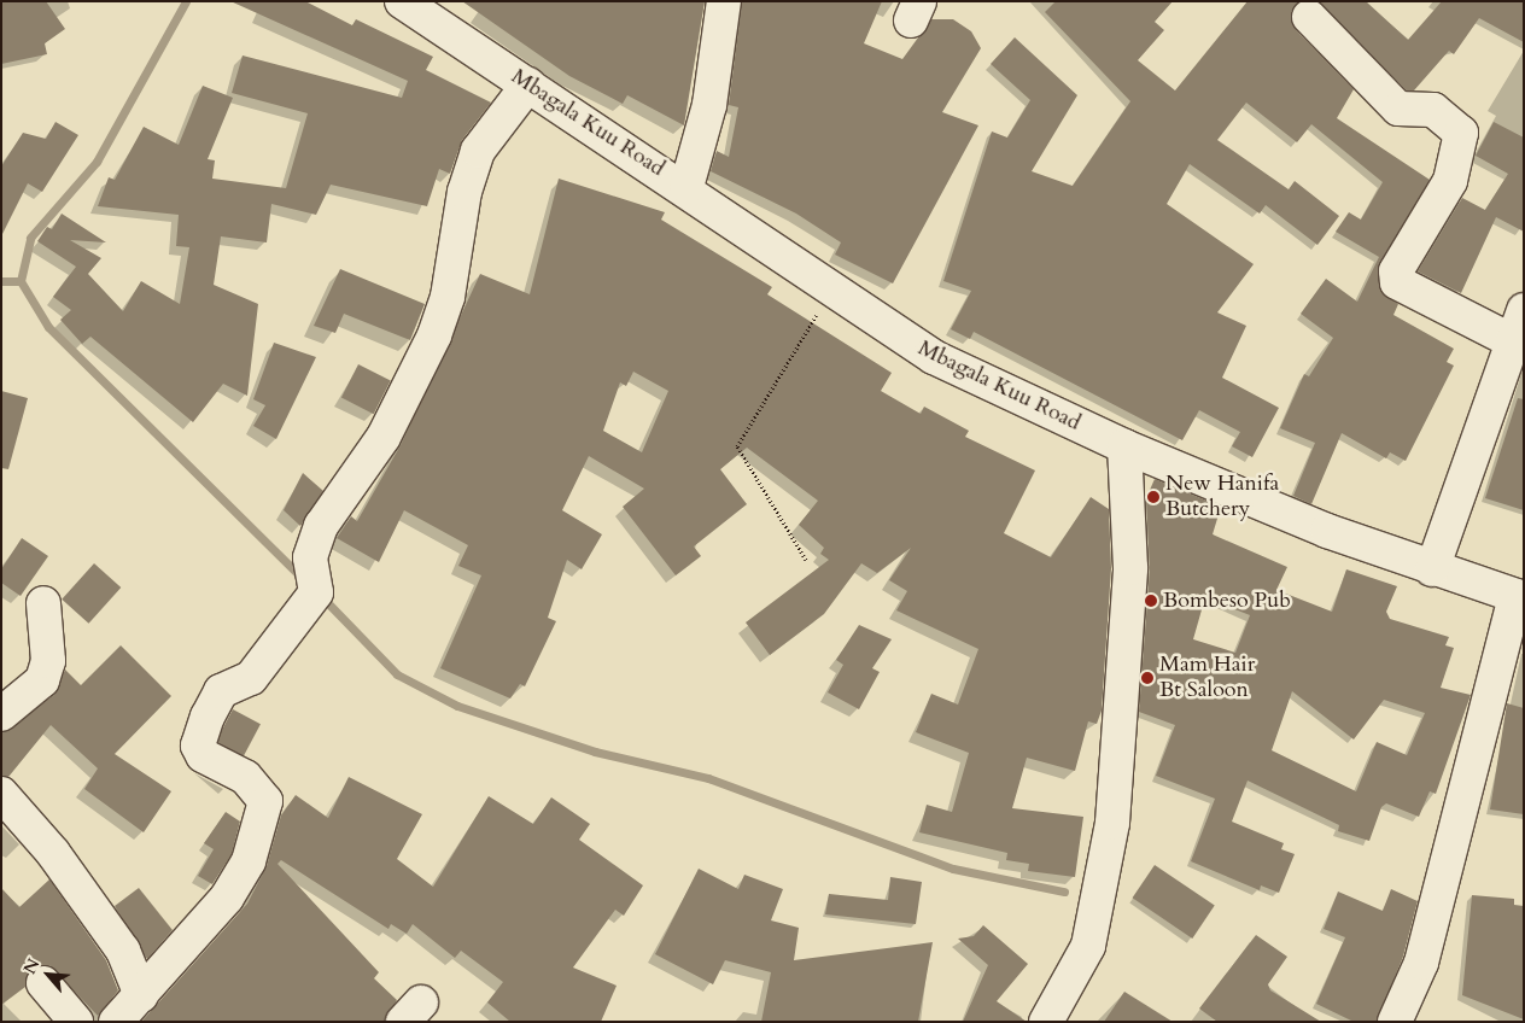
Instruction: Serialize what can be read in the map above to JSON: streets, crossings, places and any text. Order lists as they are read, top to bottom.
{
  "streets": {
    "street": ["Mbagala Kuu Road"]
  },
  "places": ["New Hanifa Butchery", "Bombeso Pub", "Mam Hair Bt Saloon"],
  "north": "top left"
}
